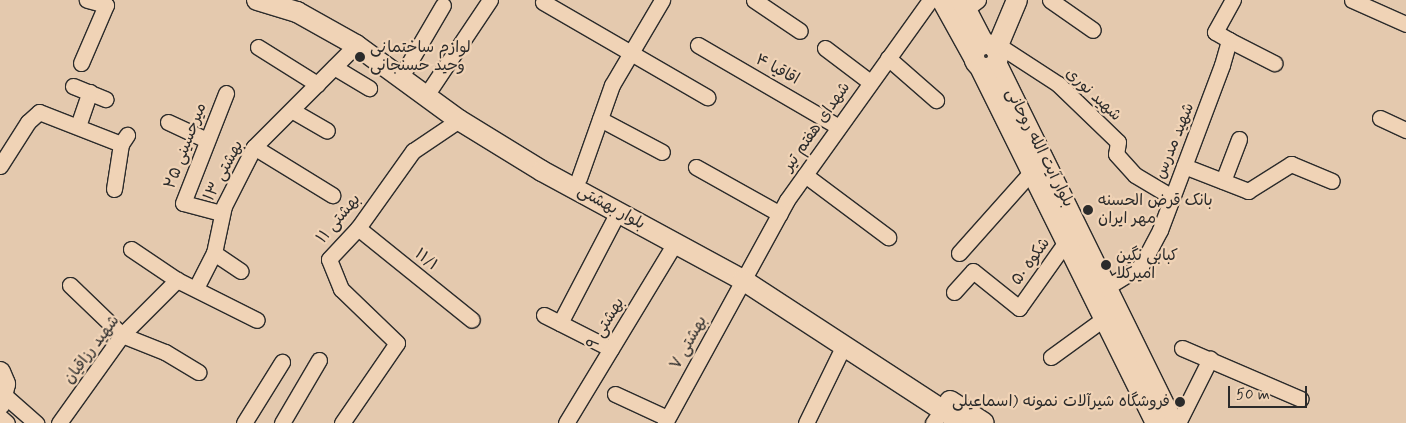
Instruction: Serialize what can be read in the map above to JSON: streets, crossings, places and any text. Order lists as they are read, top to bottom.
{
  "streets": {
    "main road": ["بلوار آیت الله روحانی", "بلوار بهشتی"],
    "street": [
      "اقاقیا ۴",
      "شهید نوری",
      "شهدای هفتم تیر",
      "شهید مدرس",
      "میرحسینی ۲۵",
      "بهشتی ۱۳",
      "بهشتی ۱۱",
      "۱۱/۱",
      "شکوه ۵۰",
      "بهشتی ۹",
      "بهشتی ۷",
      "شهید رزاقیان"
    ]
  },
  "crossings": [
    ["اقاقیا ۴", "شهدای هفتم تیر"],
    ["شهید نوری", "شهید مدرس"],
    ["شهید نوری", "بلوار آیت الله روحانی"],
    ["شهدای هفتم تیر", "بلوار بهشتی"],
    ["شهدای هفتم تیر", "بهشتی ۷"],
    ["شهید مدرس", "بلوار آیت الله روحانی"],
    ["میرحسینی ۲۵", "بهشتی ۱۳"],
    ["بلوار آیت الله روحانی", "شکوه ۵۰"],
    ["بهشتی ۱۳", "بلوار بهشتی"],
    ["بلوار بهشتی", "بهشتی ۱۱"],
    ["بلوار بهشتی", "بهشتی ۹"],
    ["بلوار بهشتی", "بهشتی ۷"],
    ["بهشتی ۱۱", "۱۱/۱"]
  ],
  "places": [
    "لوازم ساختمانی وحید حسنجانی",
    "بانک قرض الحسنه مهر ایران",
    "کبابی نگین امیرکلا",
    "فروشگاه شیرآلات نمونه (اسماعیلی"
  ],
  "scale_bar": "50 m"
}
